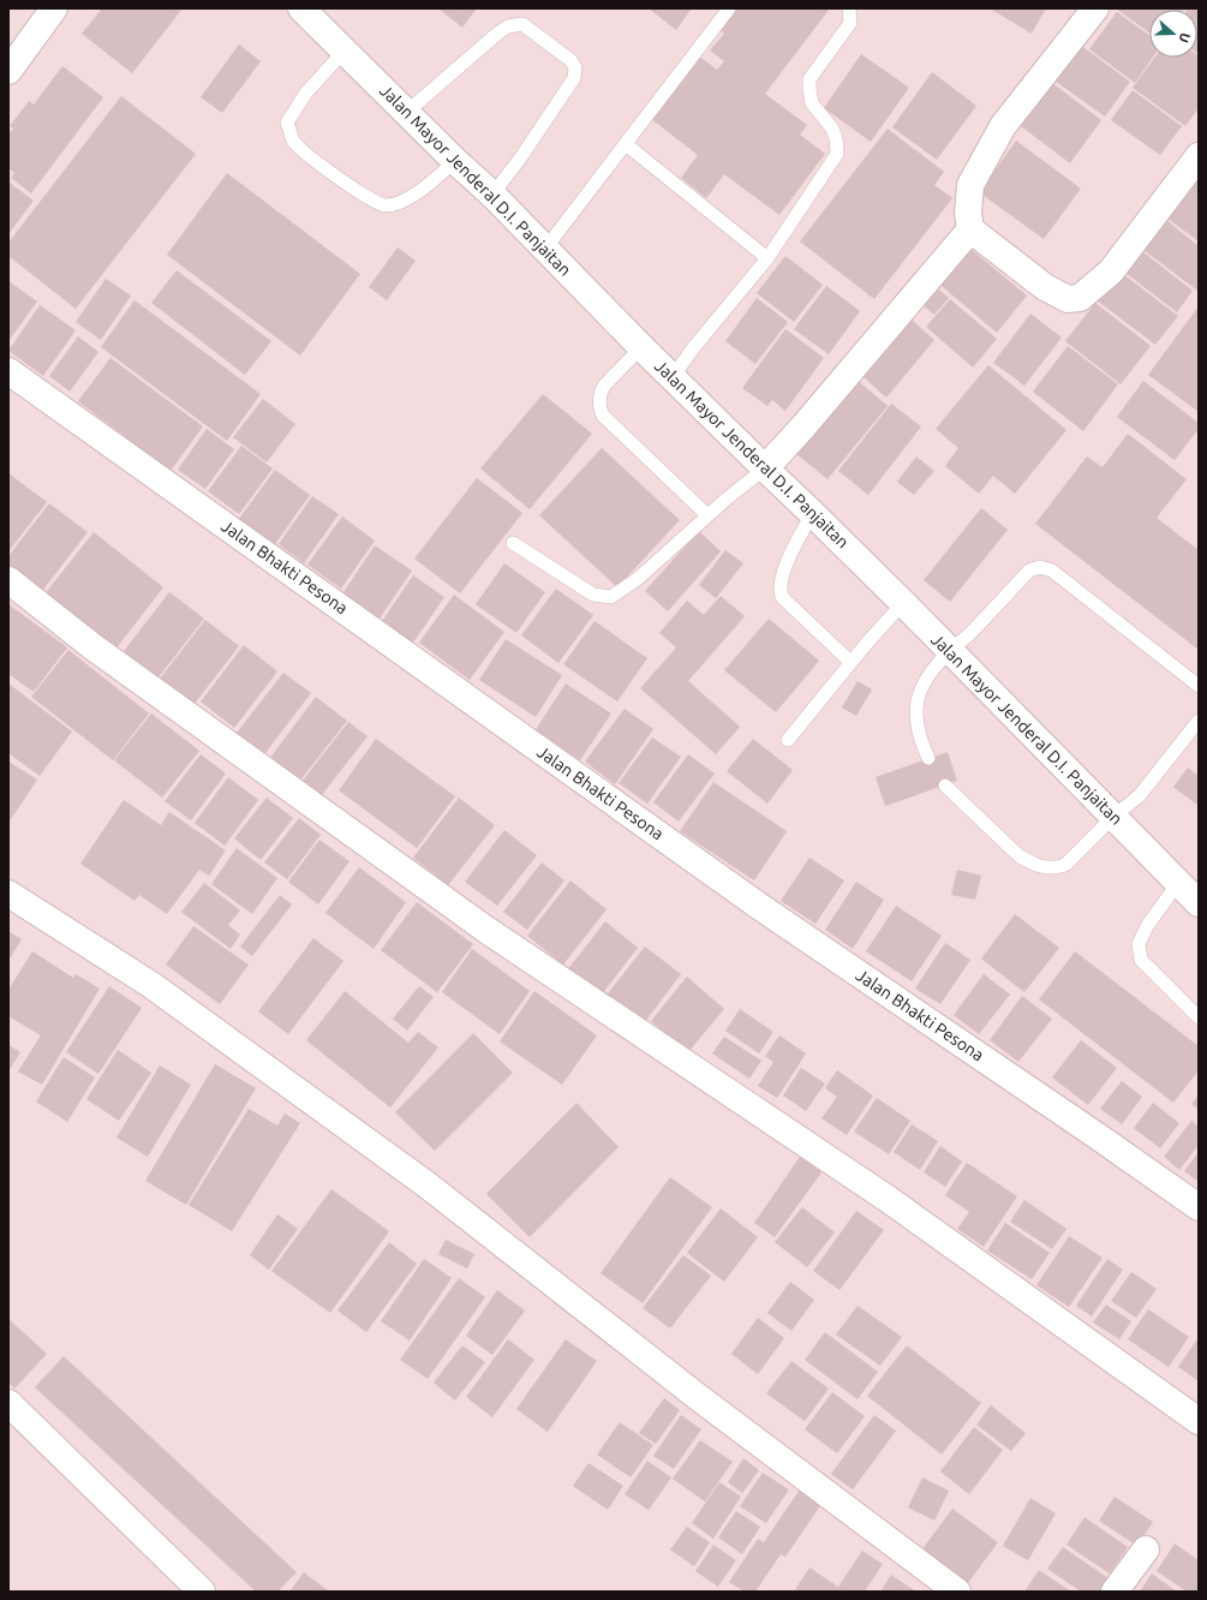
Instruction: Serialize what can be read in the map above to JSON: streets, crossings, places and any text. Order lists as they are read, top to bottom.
{
  "streets": {
    "main road": ["Jalan Mayor Jenderal D.I. Panjaitan", "Jalan Bhakti Pesona"]
  },
  "north": "right"
}
